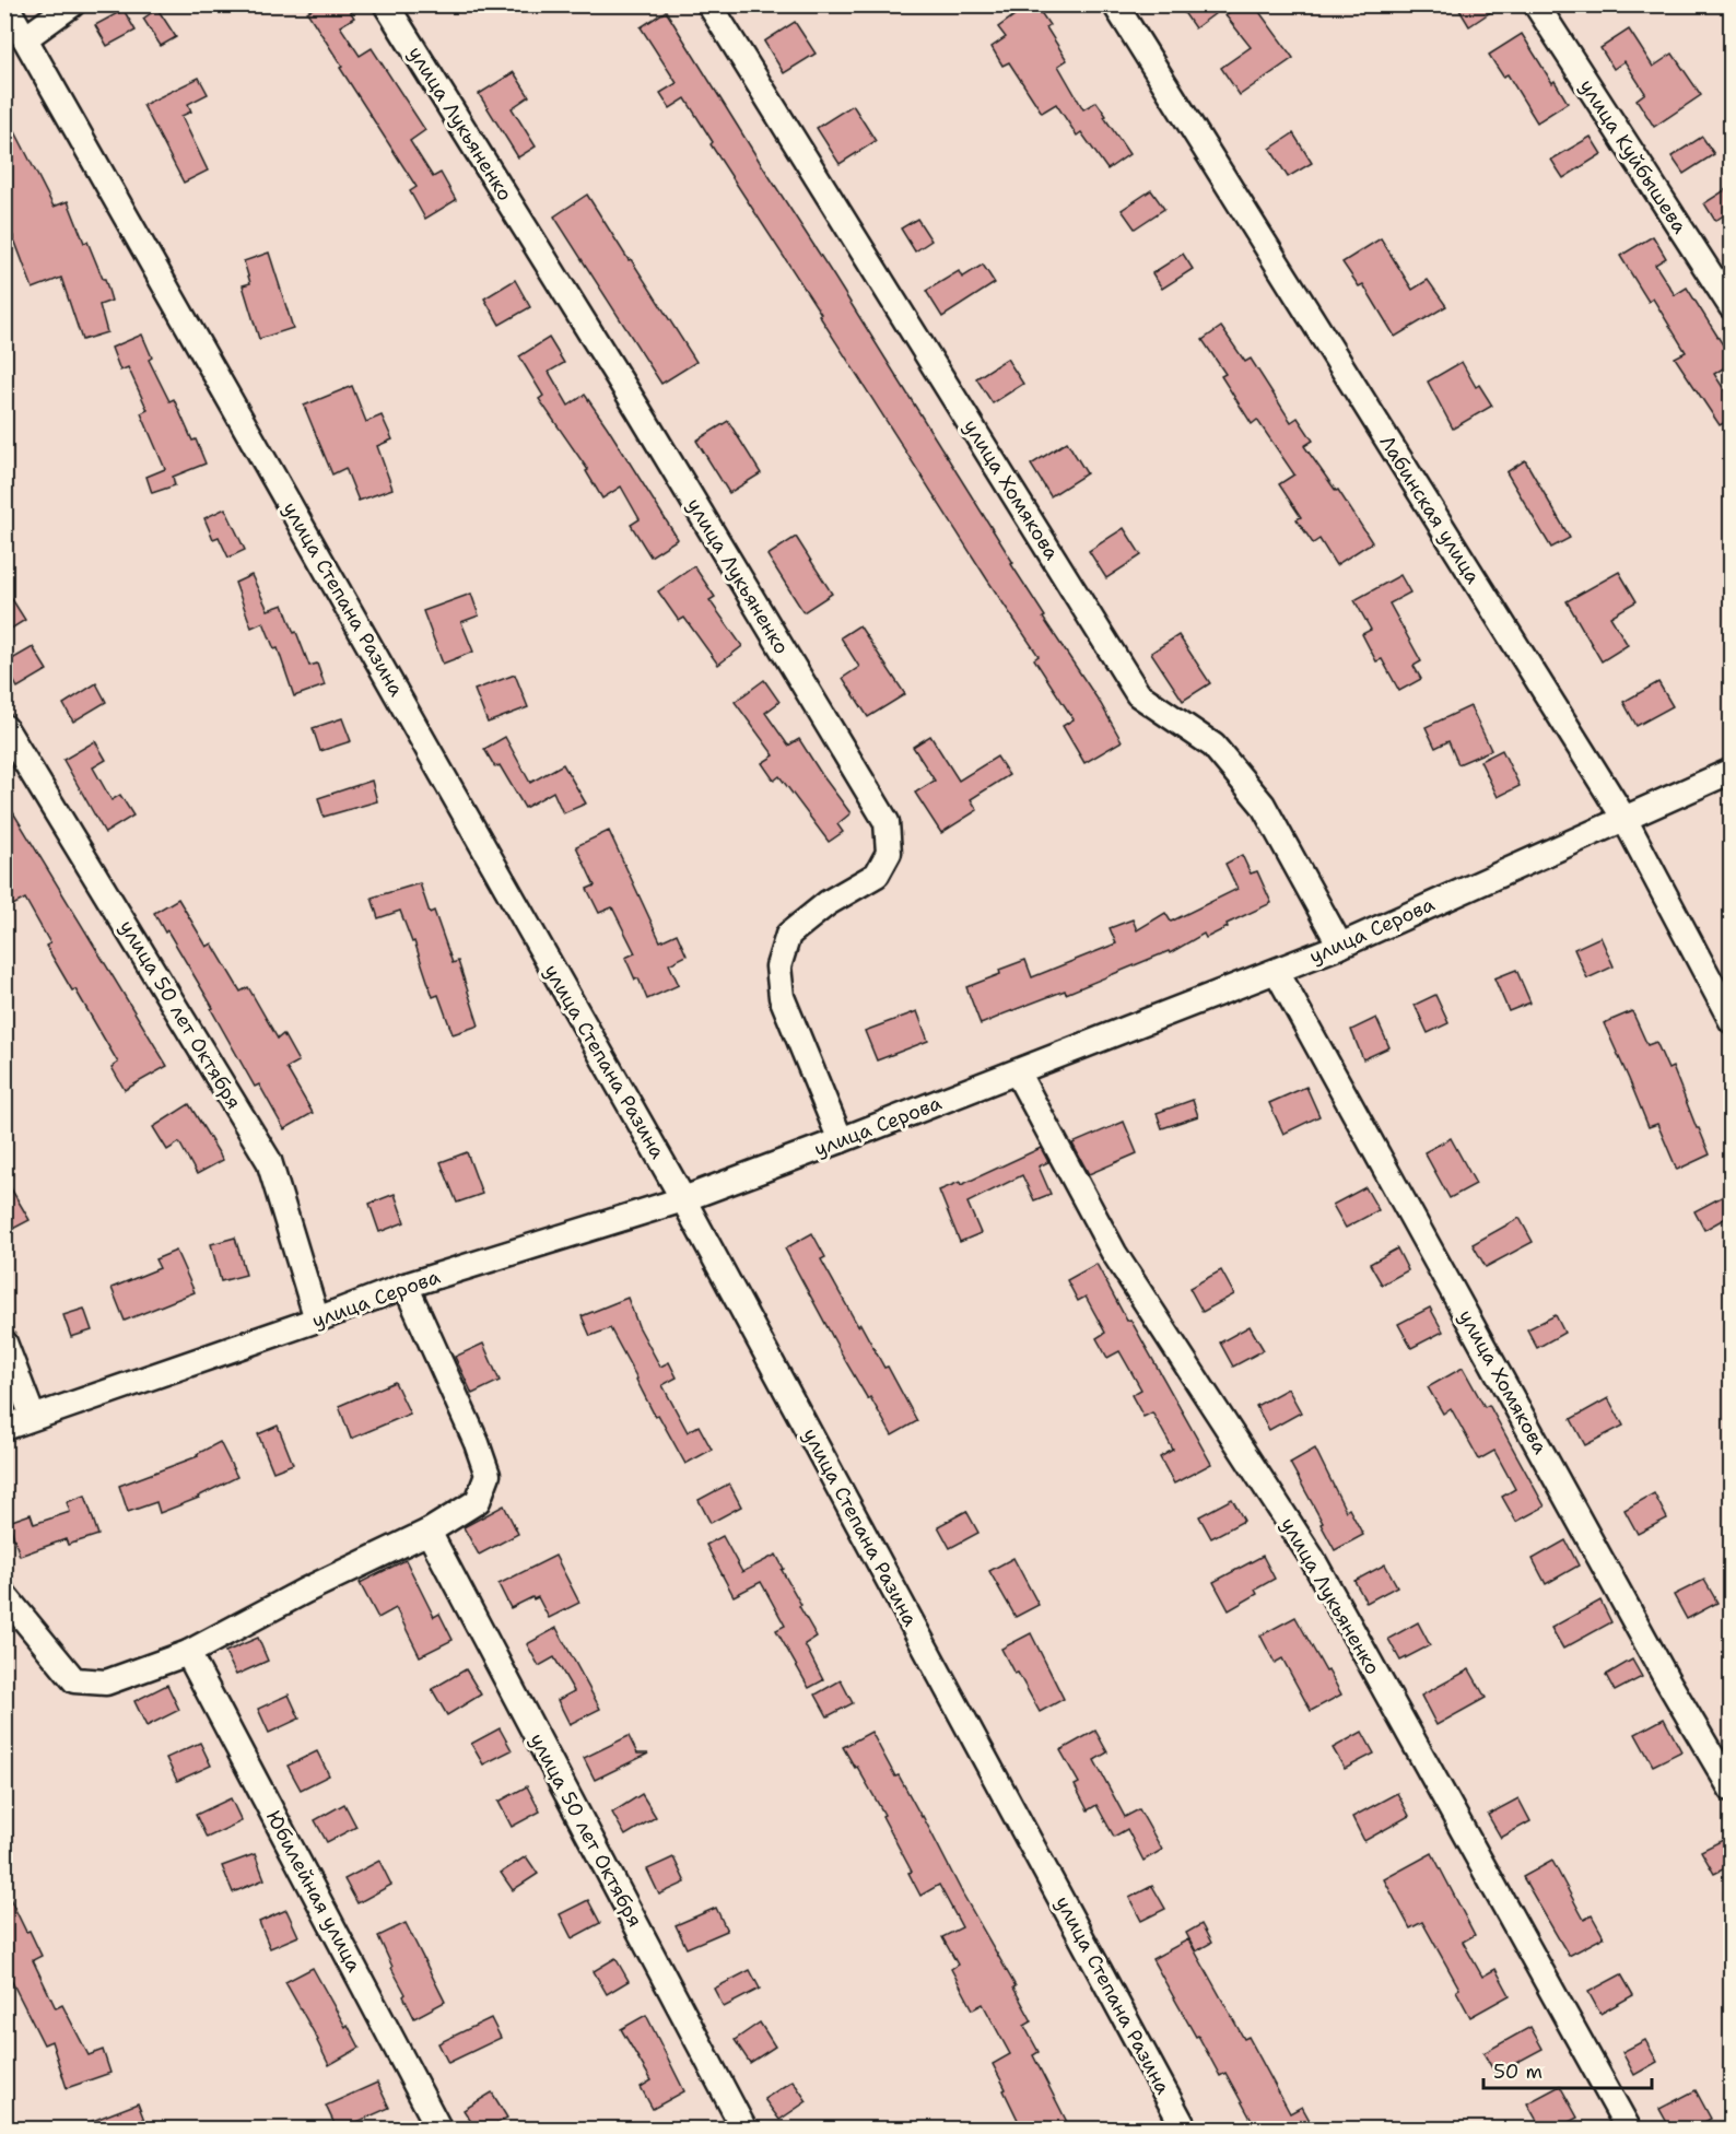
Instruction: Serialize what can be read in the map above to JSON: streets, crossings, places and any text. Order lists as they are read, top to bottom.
{
  "streets": {
    "street": [
      "улица Лукьяненко",
      "улица Куйбышева",
      "улица Хомякова",
      "Лабинская улица",
      "улица Степана Разина",
      "улица Серова",
      "улица 50 лет Октября",
      "Юбилейная улица"
    ]
  },
  "crossings": [
    ["улица Лукьяненко", "улица Серова"],
    ["улица Хомякова", "улица Серова"],
    ["Лабинская улица", "улица Серова"],
    ["улица Степана Разина", "улица Серова"],
    ["улица Серова", "улица 50 лет Октября"]
  ],
  "scale_bar": "50 m"
}
